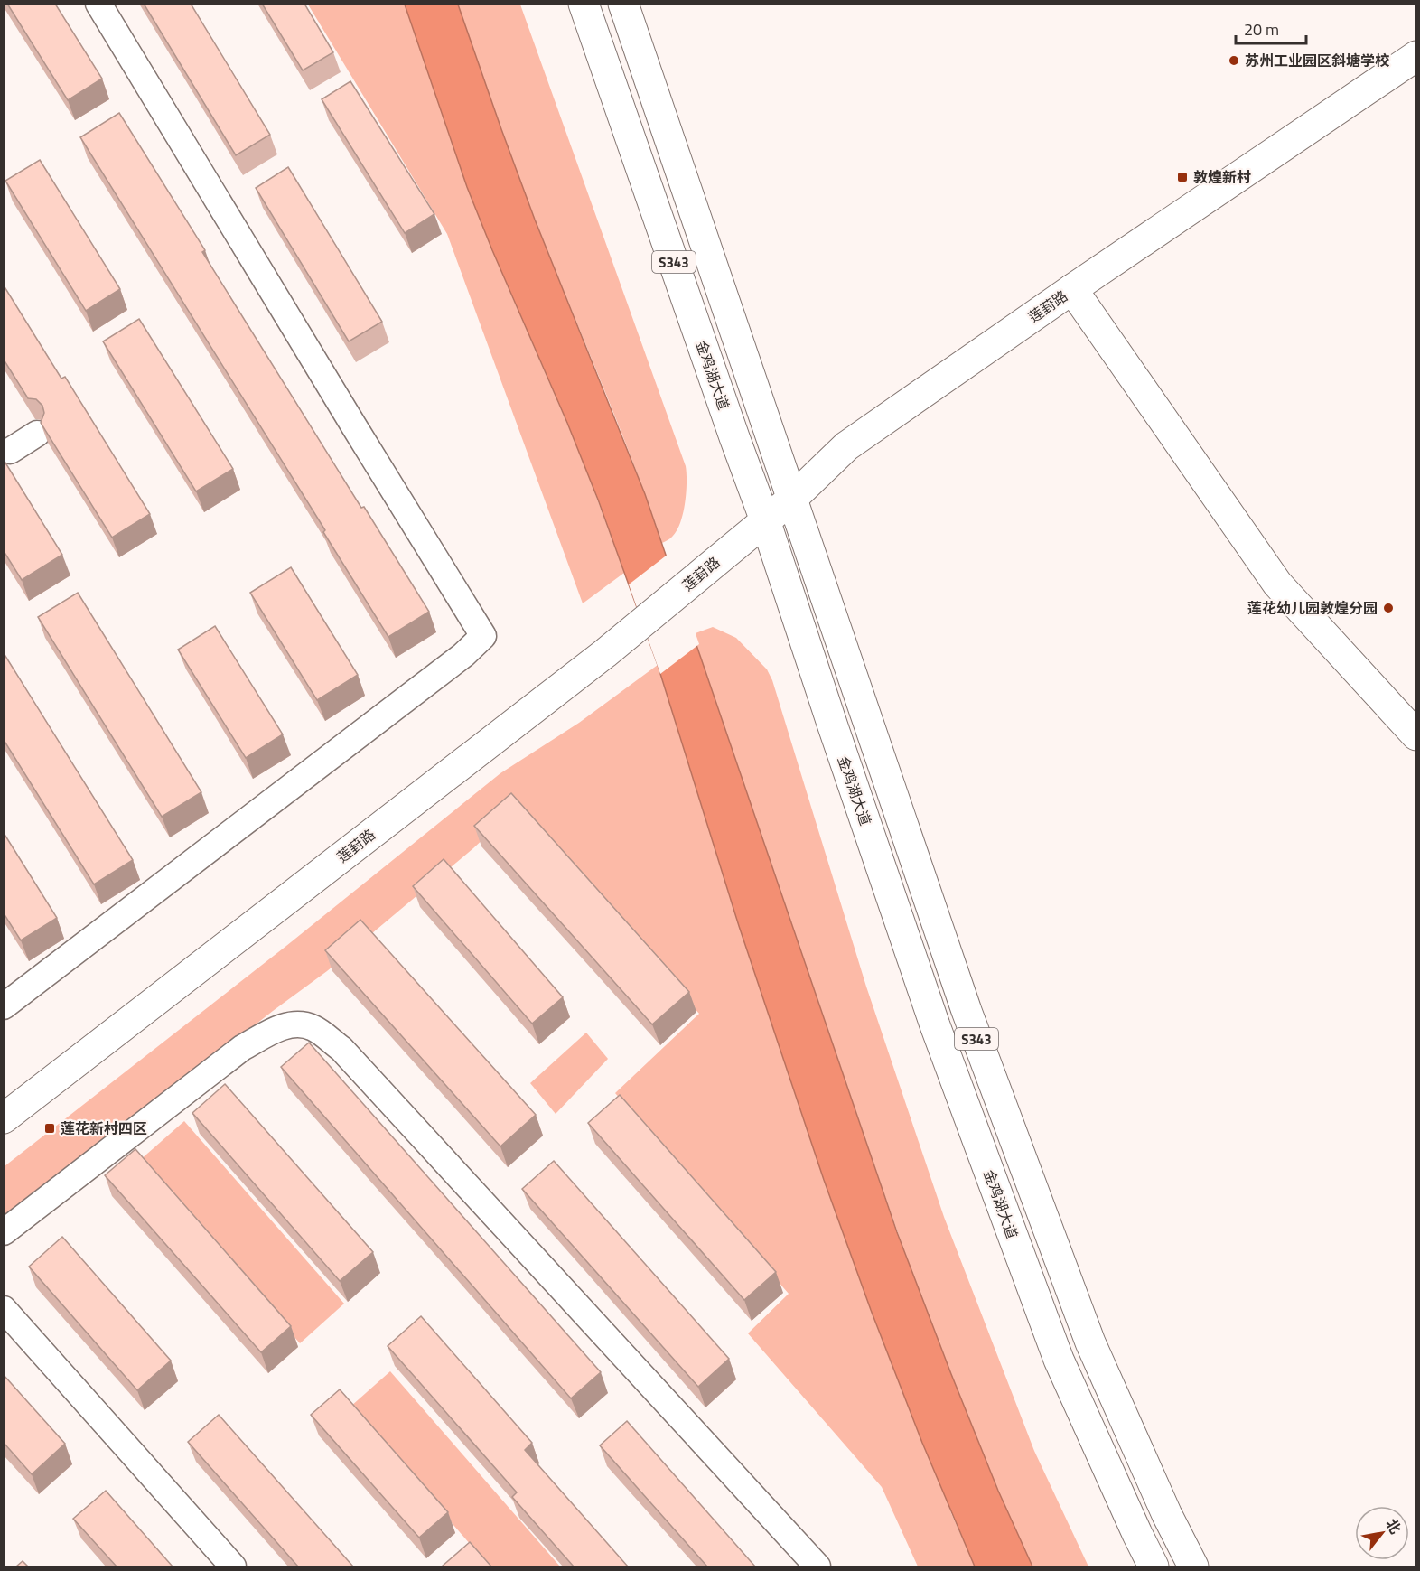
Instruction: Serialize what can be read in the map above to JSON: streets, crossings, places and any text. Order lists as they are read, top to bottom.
{
  "streets": {
    "main road": ["S343", "莲葑路", "金鸡湖大道"]
  },
  "crossings": [
    ["S343", "莲葑路"],
    ["莲葑路", "金鸡湖大道"]
  ],
  "places": {
    "other": ["苏州工业园区斜塘学校", "莲花幼儿园敦煌分园"],
    "transit": ["敦煌新村", "莲花新村四区"]
  },
  "scale_bar": "20 m",
  "north": "top right"
}
